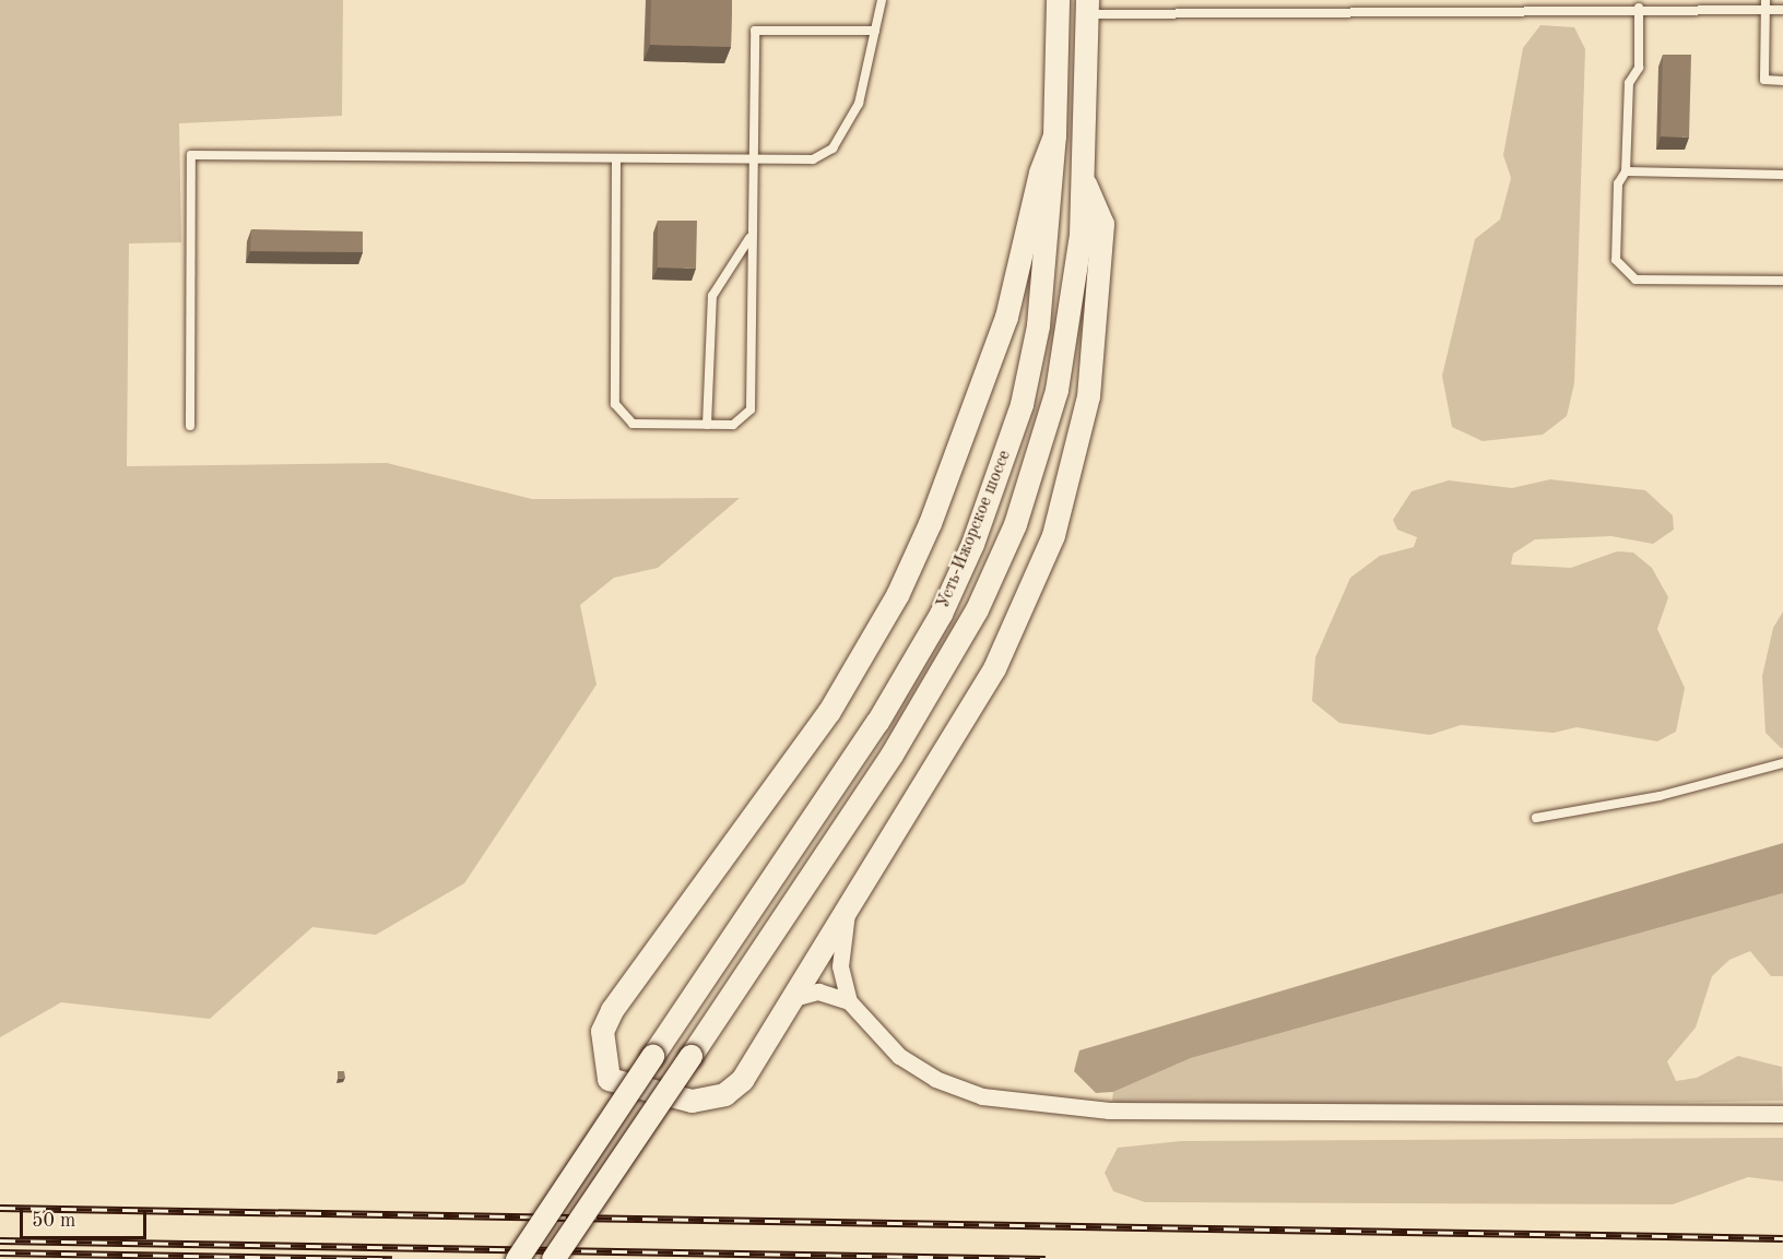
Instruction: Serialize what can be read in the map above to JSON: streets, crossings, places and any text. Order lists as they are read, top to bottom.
{
  "streets": {
    "street": ["Усть-Ижорское шоссе"]
  },
  "scale_bar": "50 m"
}
